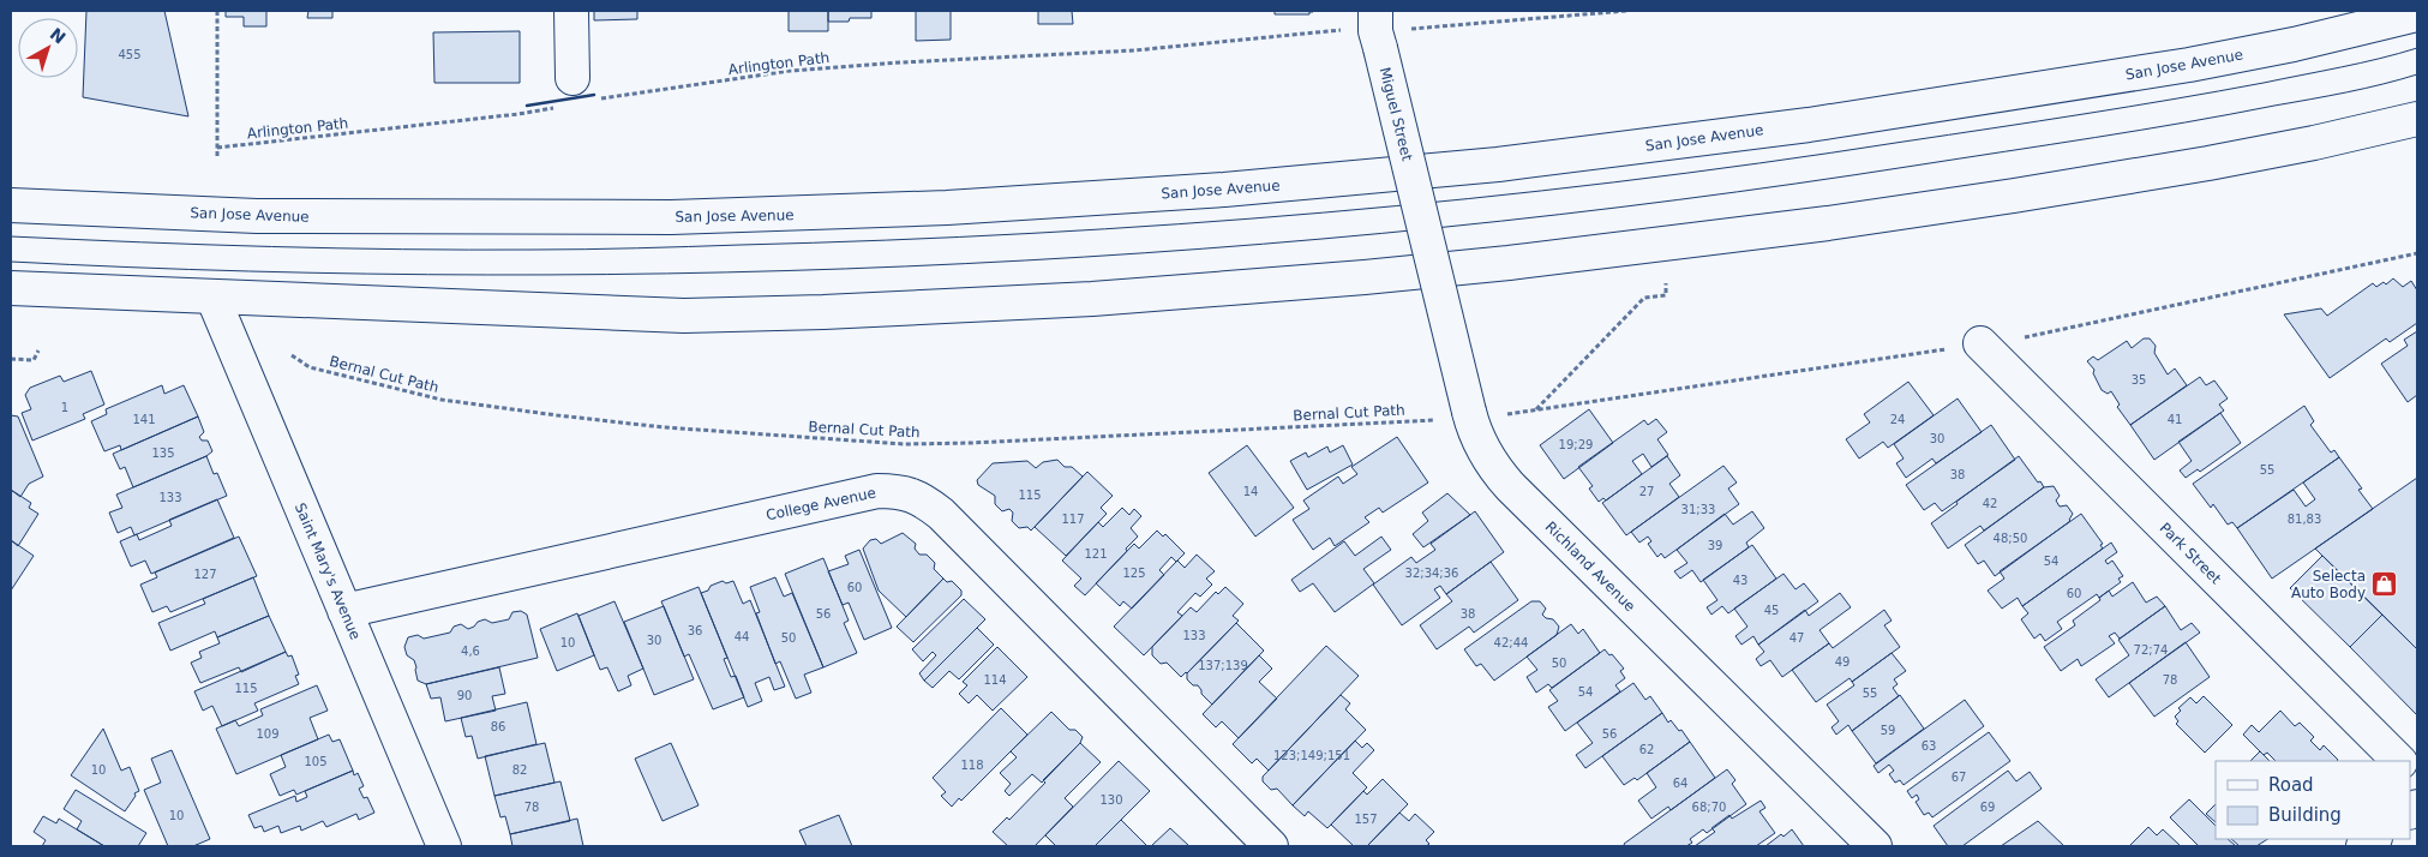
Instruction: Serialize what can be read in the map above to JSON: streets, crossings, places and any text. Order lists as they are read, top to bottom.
{
  "streets": {
    "main road": [
      "San Jose Avenue",
      "Miguel Street",
      "College Avenue",
      "Park Street",
      "Richland Avenue",
      "Saint Mary's Avenue"
    ],
    "path": ["Arlington Path", "Bernal Cut Path"]
  },
  "crossings": [
    ["Miguel Street", "Richland Avenue"],
    ["Bernal Cut Path", "Richland Avenue"],
    ["College Avenue", "Saint Mary's Avenue"]
  ],
  "places": {
    "shop": ["Selecta Auto Body"]
  },
  "house_numbers": [
    "455",
    "35",
    "1",
    "141",
    "24",
    "41",
    "30",
    "19;29",
    "135",
    "55",
    "38",
    "14",
    "27",
    "115",
    "133",
    "42",
    "31;33",
    "117",
    "81,83",
    "48;50",
    "39",
    "121",
    "54",
    "125",
    "32;34;36",
    "127",
    "43",
    "60",
    "60",
    "45",
    "56",
    "38",
    "36",
    "133",
    "44",
    "50",
    "47",
    "30",
    "10",
    "42;44",
    "72;74",
    "4,6",
    "49",
    "50",
    "137;139",
    "114",
    "78",
    "115",
    "54",
    "55",
    "90",
    "86",
    "59",
    "109",
    "56",
    "63",
    "62",
    "123;149;151",
    "105",
    "118",
    "10",
    "82",
    "67",
    "64",
    "130",
    "78",
    "68;70",
    "69",
    "10",
    "157"
  ],
  "legend": ["Road", "Building"],
  "north": "top right"
}
